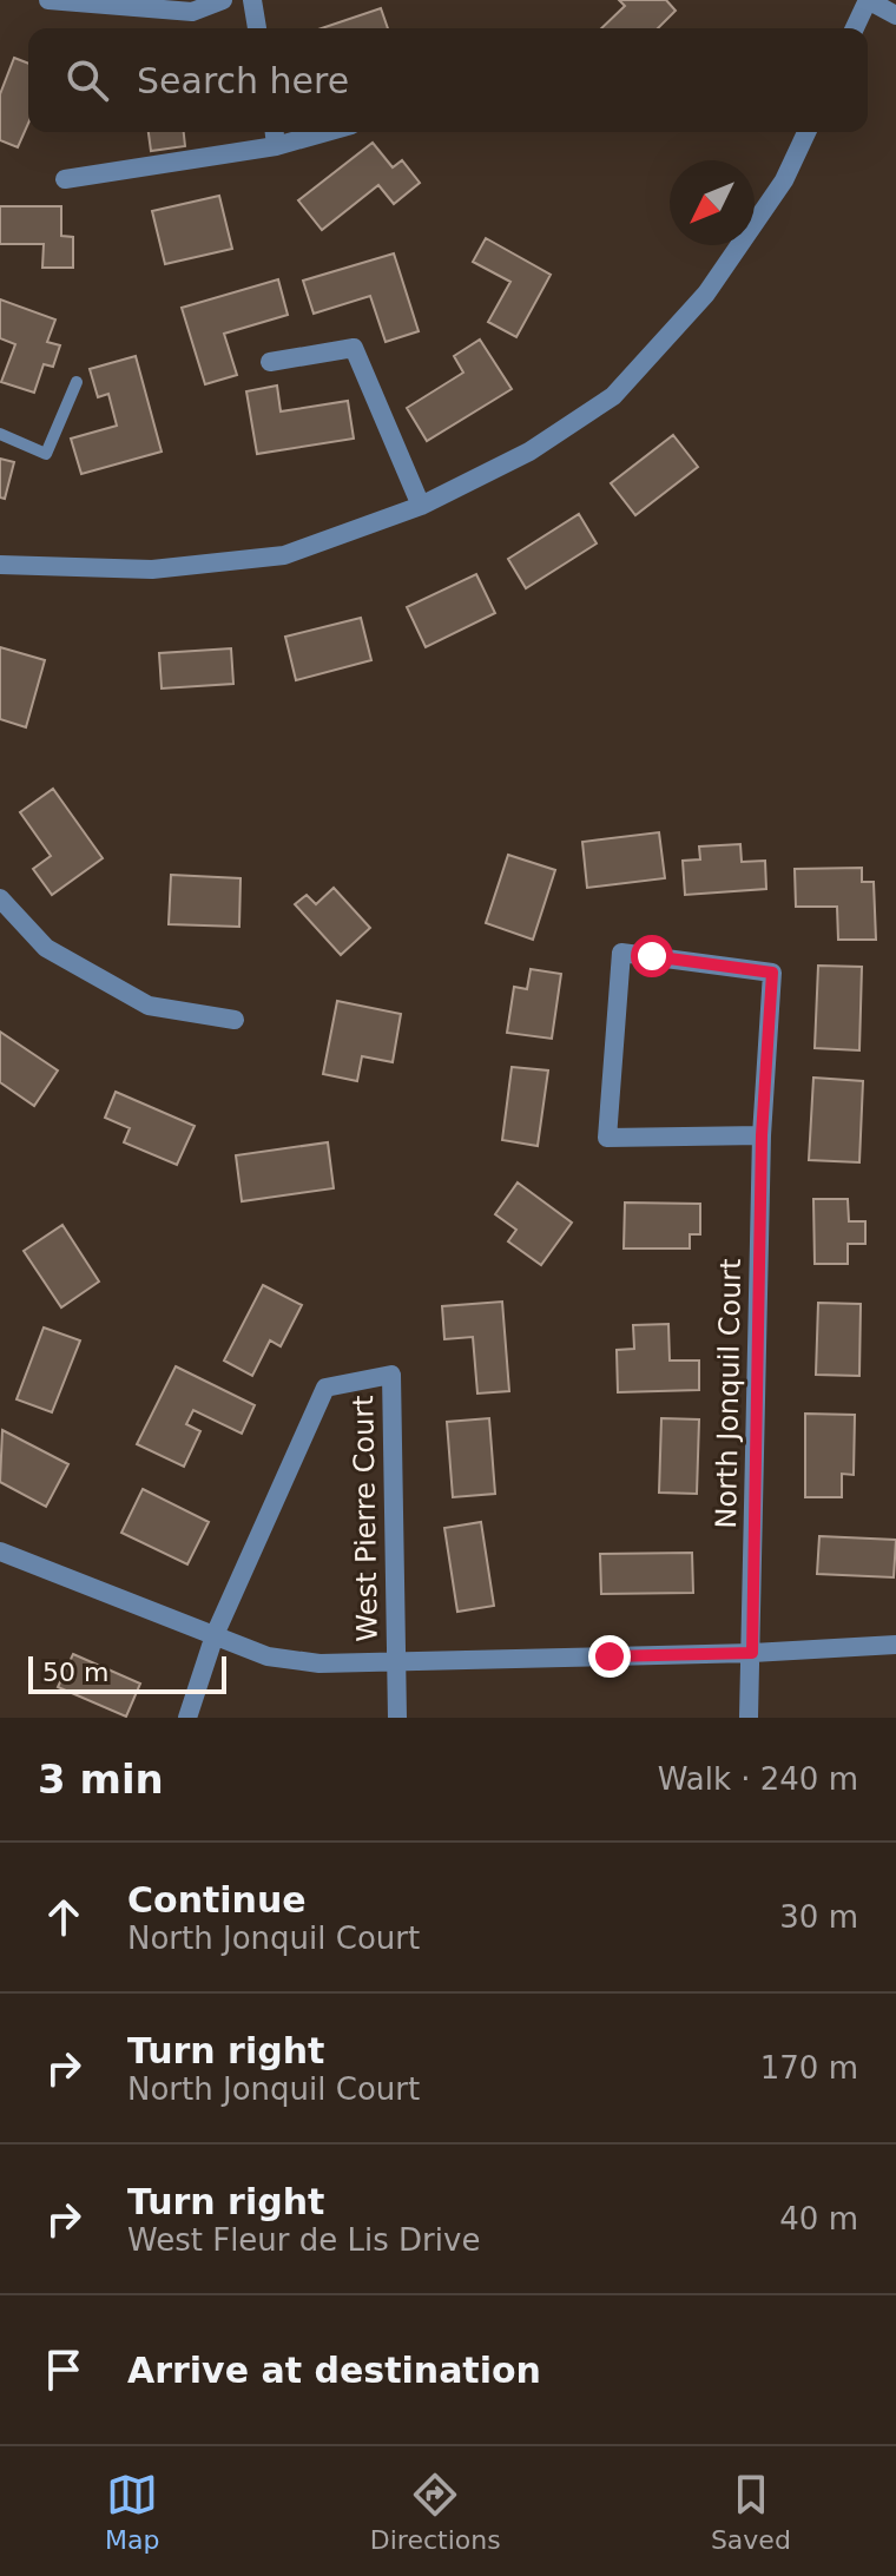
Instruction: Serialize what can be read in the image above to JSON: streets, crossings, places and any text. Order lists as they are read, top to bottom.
{
  "streets": {
    "street": ["North Jonquil Court", "West Pierre Court"]
  },
  "scale_bar": "50 m",
  "north": "bottom left",
  "page": {
    "search": "Search here",
    "scale": "50 m",
    "heading": ["3 min", "Walk · 240 m"],
    "list": [
      ["Continue", "North Jonquil Court", "30 m"],
      ["Turn right", "North Jonquil Court", "170 m"],
      ["Turn right", "West Fleur de Lis Drive", "40 m"],
      "Arrive at destination"
    ],
    "nav": ["Map", "Directions", "Saved"]
  }
}
